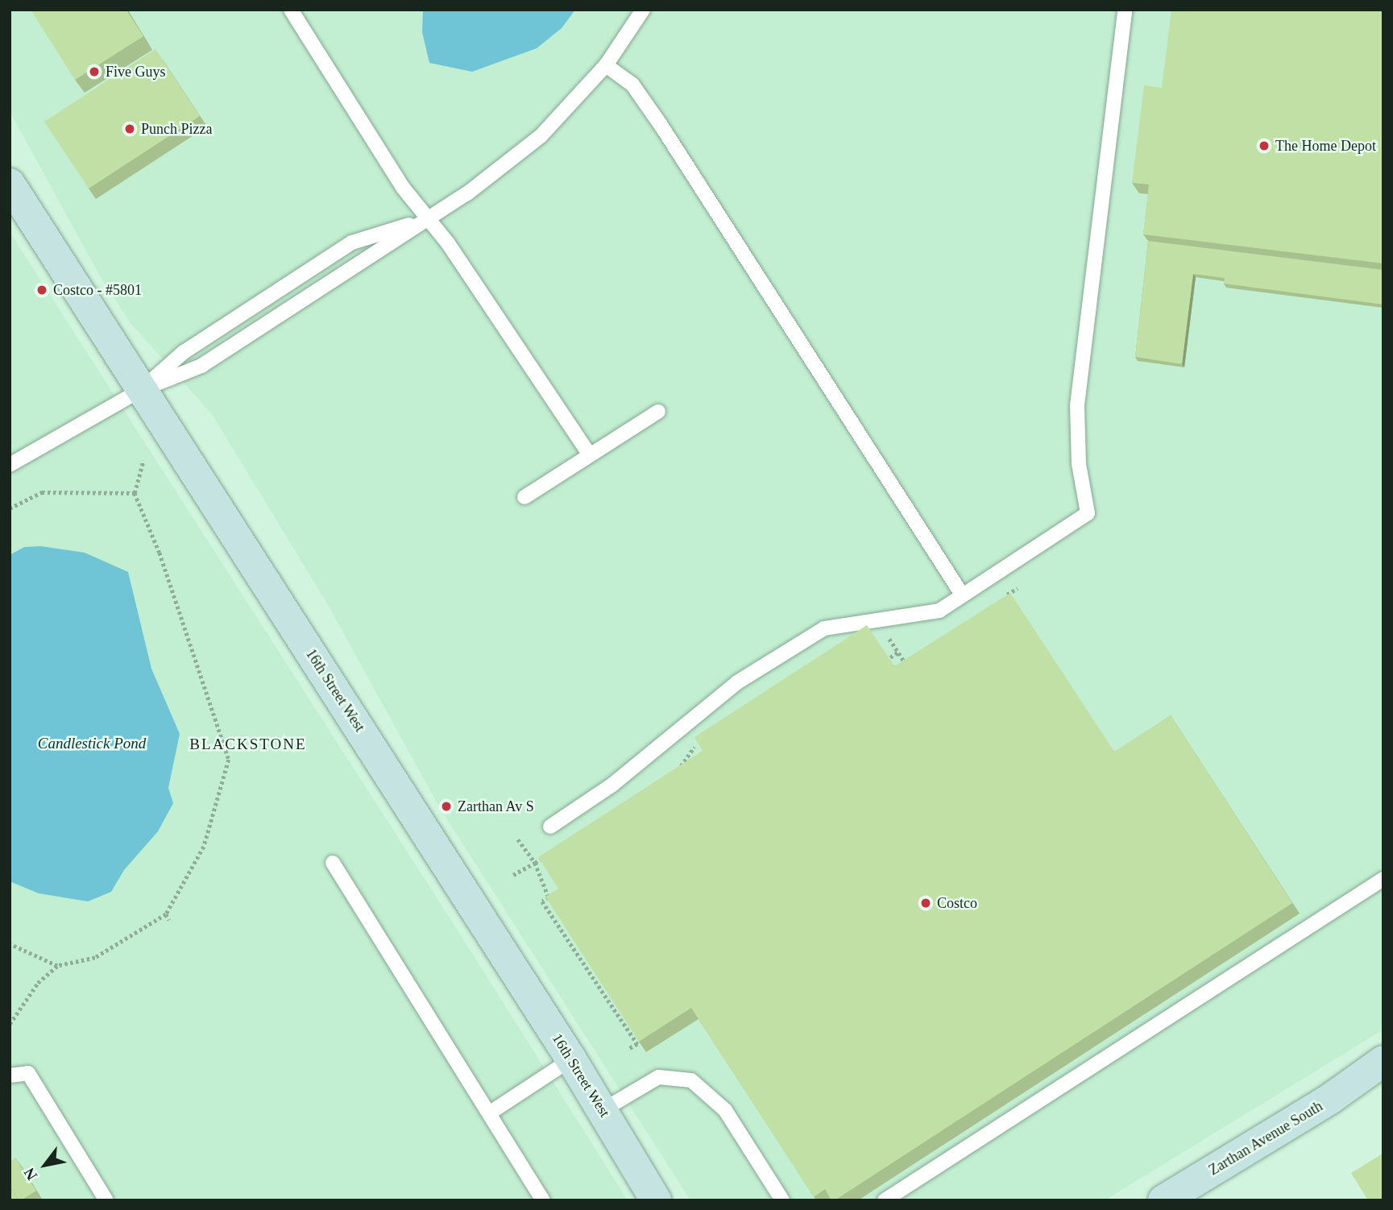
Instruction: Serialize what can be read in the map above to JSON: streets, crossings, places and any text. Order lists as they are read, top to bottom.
{
  "streets": {
    "street": ["16th Street West", "Zarthan Avenue South"]
  },
  "districts": ["BLACKSTONE"],
  "water": ["Candlestick Pond"],
  "places": [
    "Five Guys",
    "Punch Pizza",
    "The Home Depot",
    "Costco - #5801",
    "Zarthan Av S",
    "Costco"
  ],
  "north": "bottom left"
}
